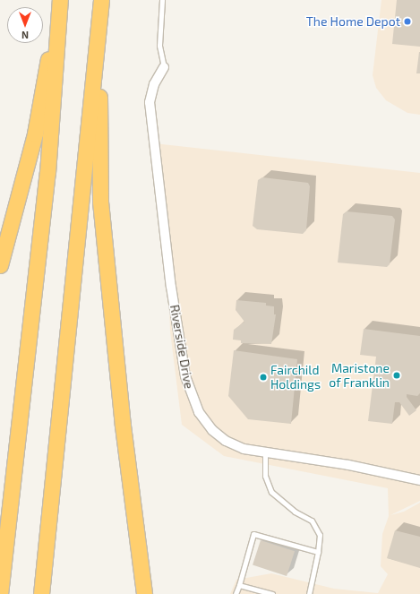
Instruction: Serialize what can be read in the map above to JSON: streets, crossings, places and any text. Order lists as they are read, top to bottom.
{
  "streets": {
    "street": ["Riverside Drive"]
  },
  "places": ["The Home Depot", "Maristone of Franklin", "Fairchild Holdings"],
  "north": "bottom"
}
